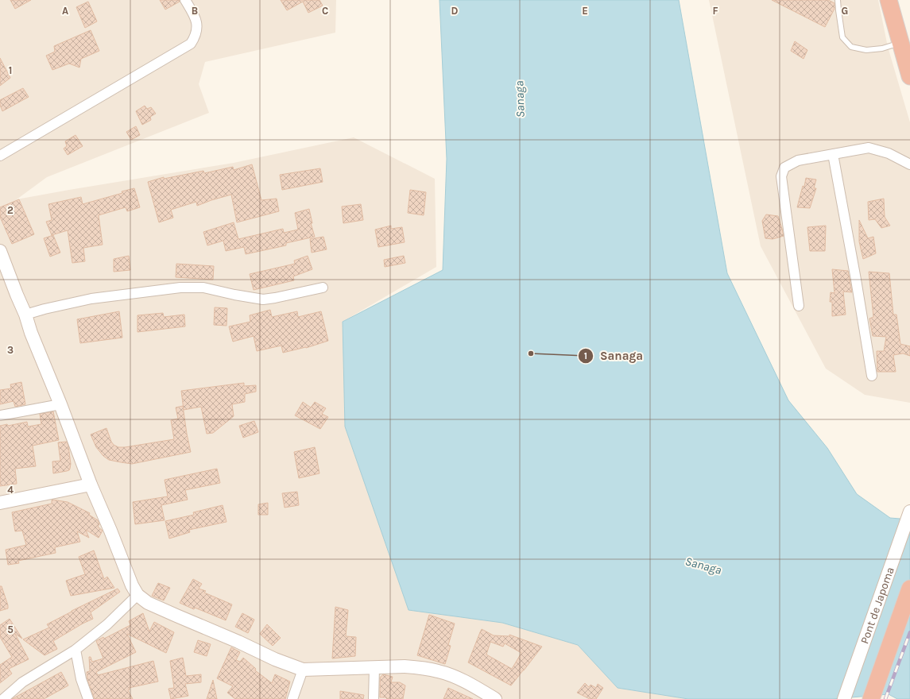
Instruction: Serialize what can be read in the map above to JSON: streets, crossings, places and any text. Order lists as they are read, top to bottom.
{
  "streets": {
    "street": ["Pont de Japoma"]
  },
  "water": ["Sanaga"],
  "places": ["Sanaga"],
  "grid": {
    "columns": [
      "A",
      "B",
      "C",
      "D",
      "E",
      "F",
      "G"
    ],
    "rows": [
      "1",
      "2",
      "3",
      "4",
      "5"
    ]
  }
}
